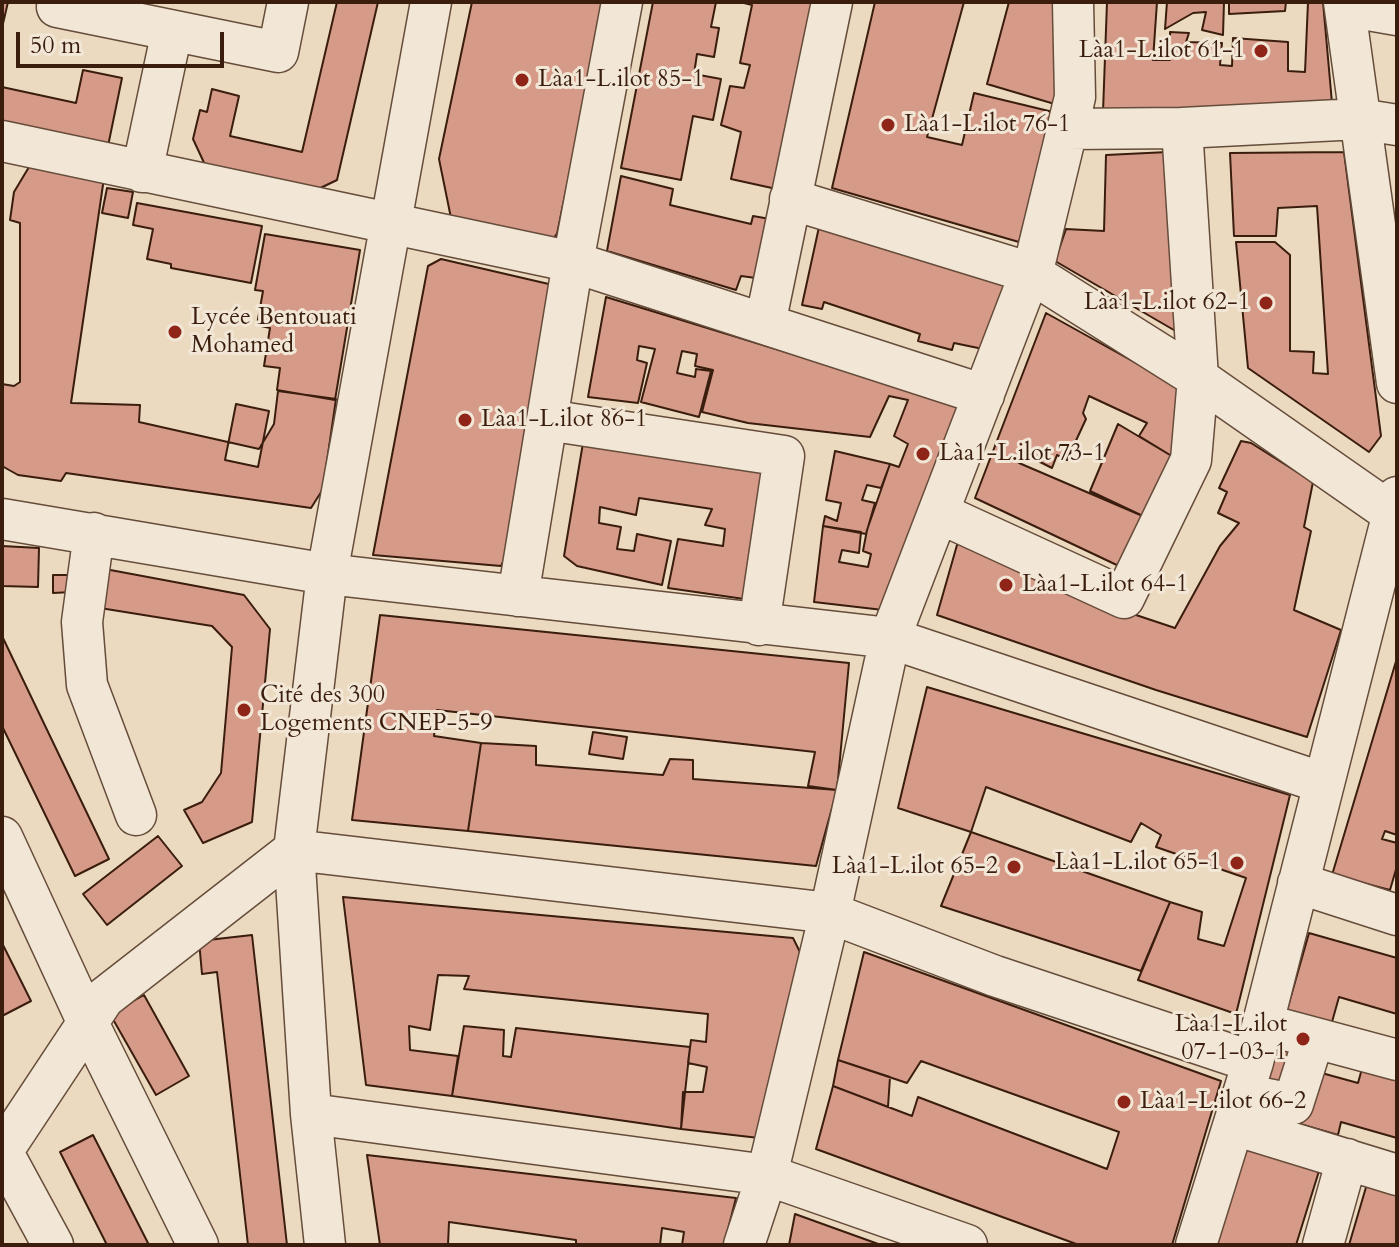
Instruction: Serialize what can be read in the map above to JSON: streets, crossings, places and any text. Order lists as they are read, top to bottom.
{
  "places": [
    "Làa1-L.ilot 61-1",
    "Làa1-L.ilot 85-1",
    "Làa1-L.ilot 76-1",
    "Làa1-L.ilot 62-1",
    "Lycée Bentouati Mohamed",
    "Làa1-L.ilot 86-1",
    "Làa1-L.ilot 73-1",
    "Làa1-L.ilot 64-1",
    "Cité des 300 Logements CNEP-5-9",
    "Làa1-L.ilot 65-1",
    "Làa1-L.ilot 65-2",
    "Làa1-L.ilot 07-1-03-1",
    "Làa1-L.ilot 66-2"
  ],
  "scale_bar": "50 m"
}
